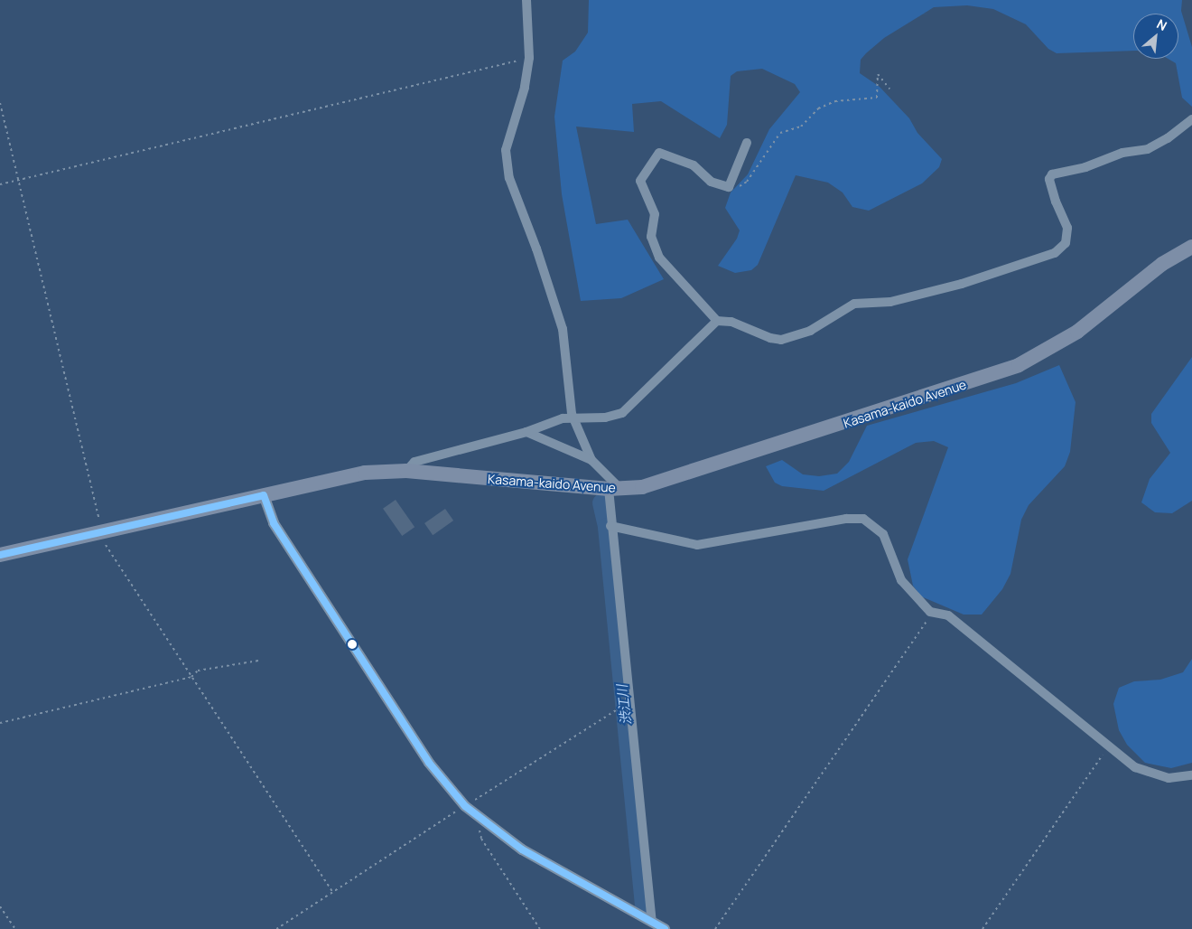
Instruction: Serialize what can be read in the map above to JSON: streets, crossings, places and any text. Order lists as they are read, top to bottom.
{
  "streets": {
    "main road": ["Kasama-kaido Avenue"]
  },
  "water": ["渋江川"],
  "north": "top right"
}
